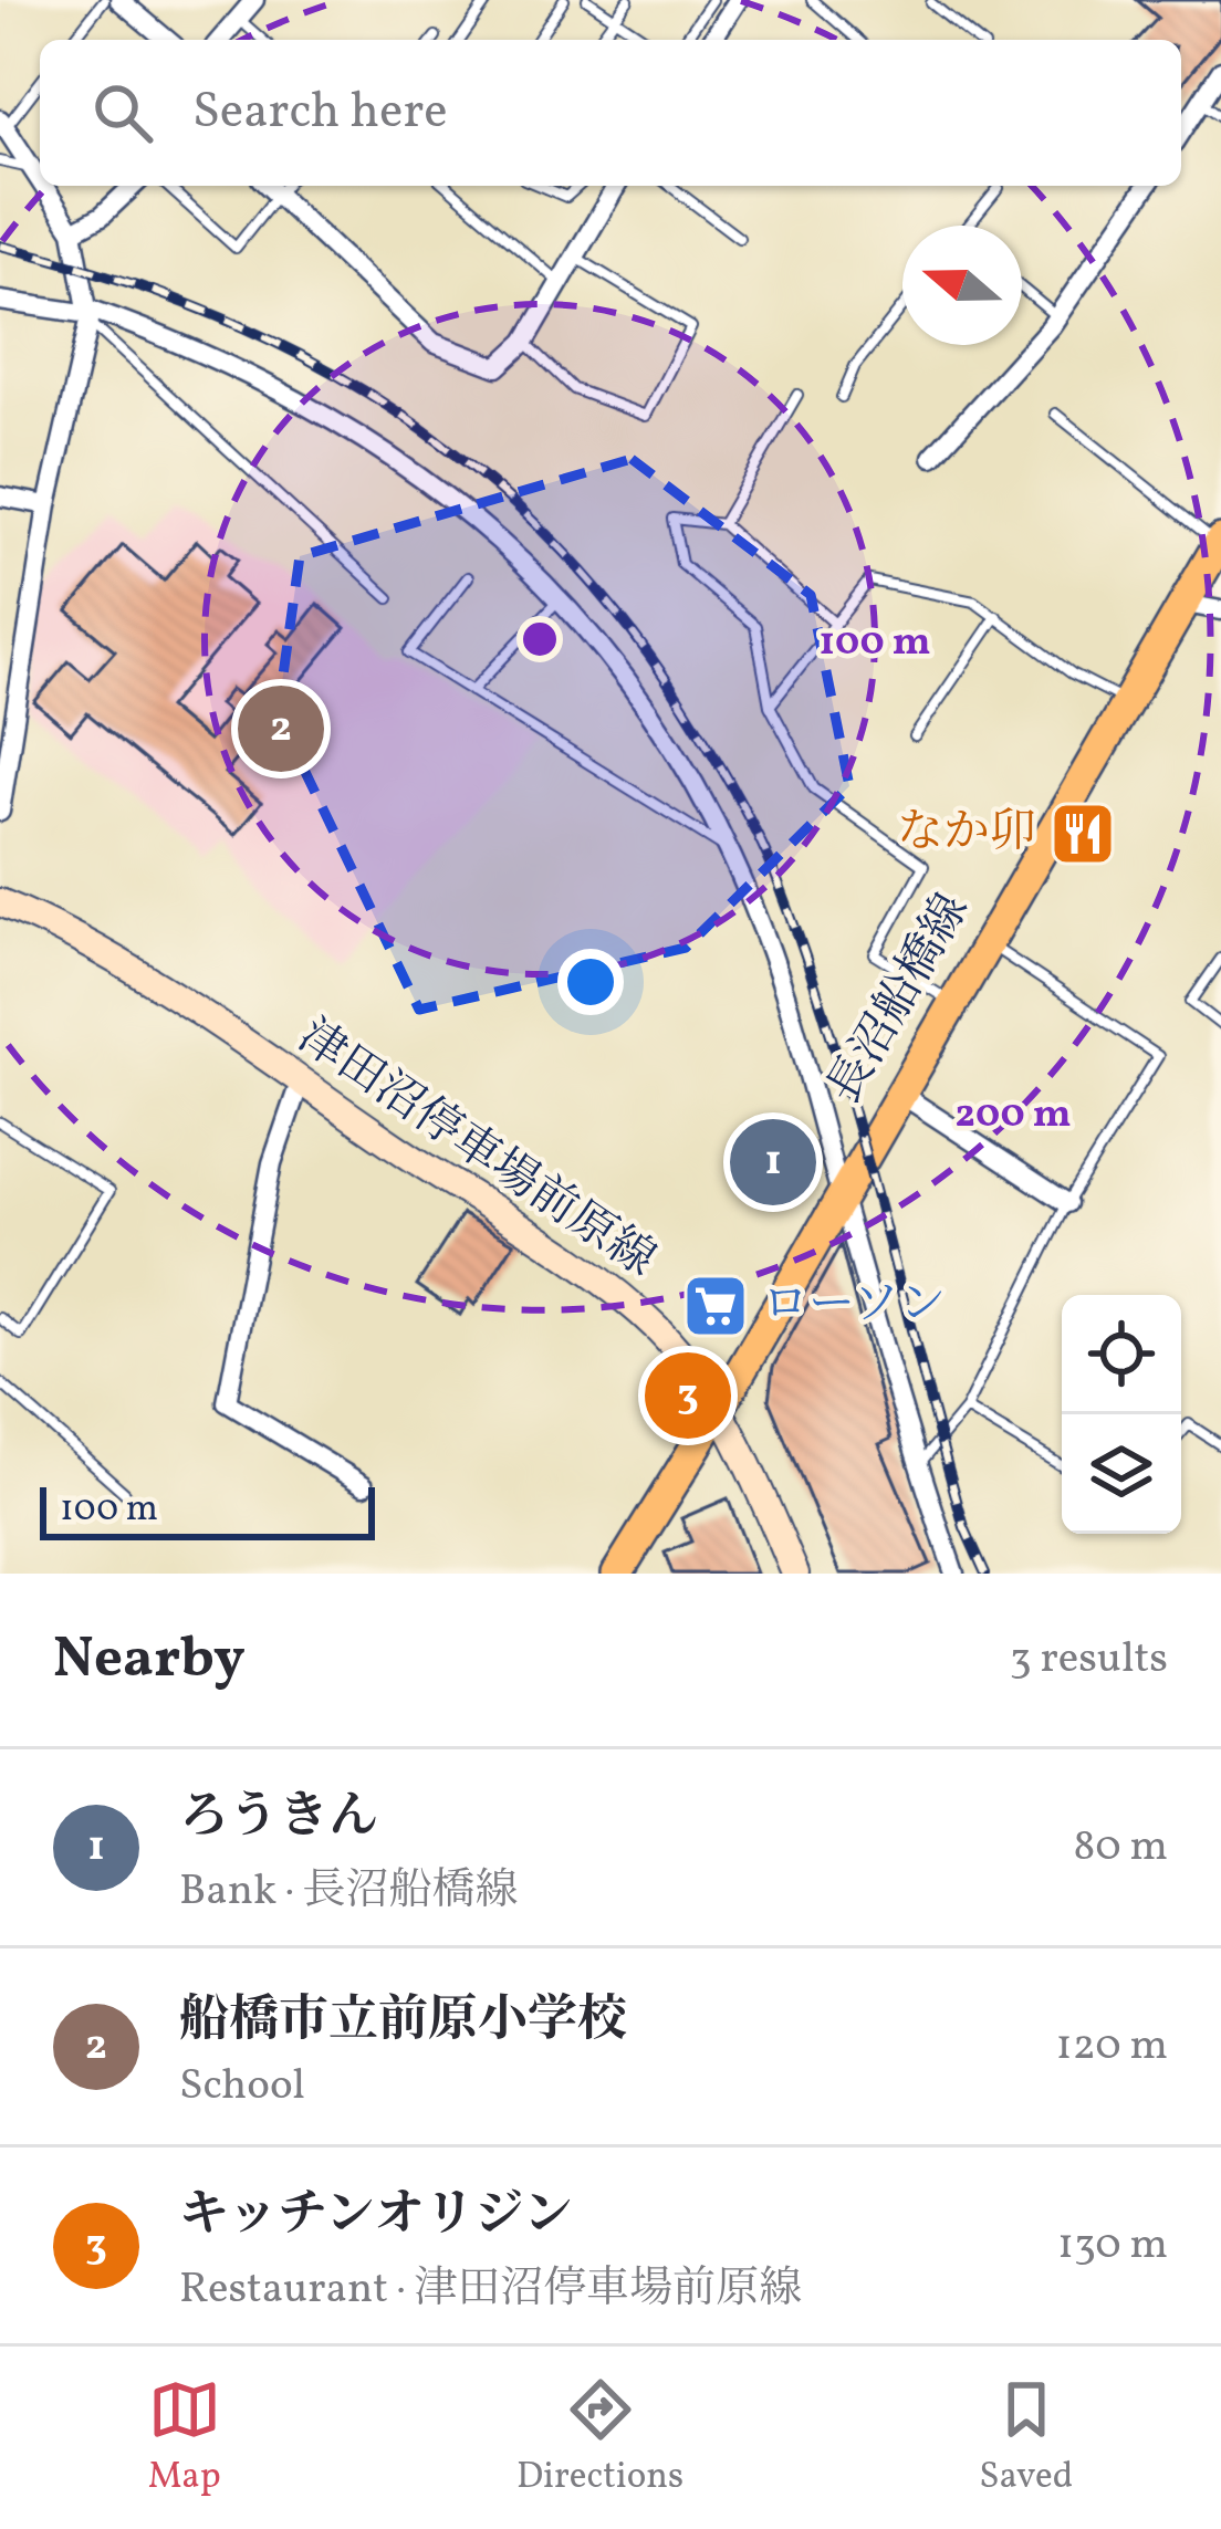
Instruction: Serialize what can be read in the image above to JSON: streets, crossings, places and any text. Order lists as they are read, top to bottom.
{
  "streets": {
    "main road": ["長沼船橋線", "津田沼停車場前原線"]
  },
  "crossings": [
    ["長沼船橋線", "津田沼停車場前原線"]
  ],
  "places": {
    "restaurant": ["なか卯"],
    "supermarket": ["ローソン"]
  },
  "scale_bar": "100 m",
  "north": "left",
  "page": {
    "search": "Search here",
    "pins": ["2", "1", "3"],
    "scale": "100 m",
    "heading": ["Nearby", "3 results"],
    "list": [
      {
        "mark": "1",
        "name": "ろうきん",
        "note": "Bank · 長沼船橋線",
        "value": "80 m"
      },
      {
        "mark": "2",
        "name": "船橋市立前原小学校",
        "note": "School",
        "value": "120 m"
      },
      {
        "mark": "3",
        "name": "キッチンオリジン",
        "note": "Restaurant · 津田沼停車場前原線",
        "value": "130 m"
      }
    ],
    "nav": ["Map", "Directions", "Saved"]
  },
  "rings": ["100 m", "200 m"]
}
